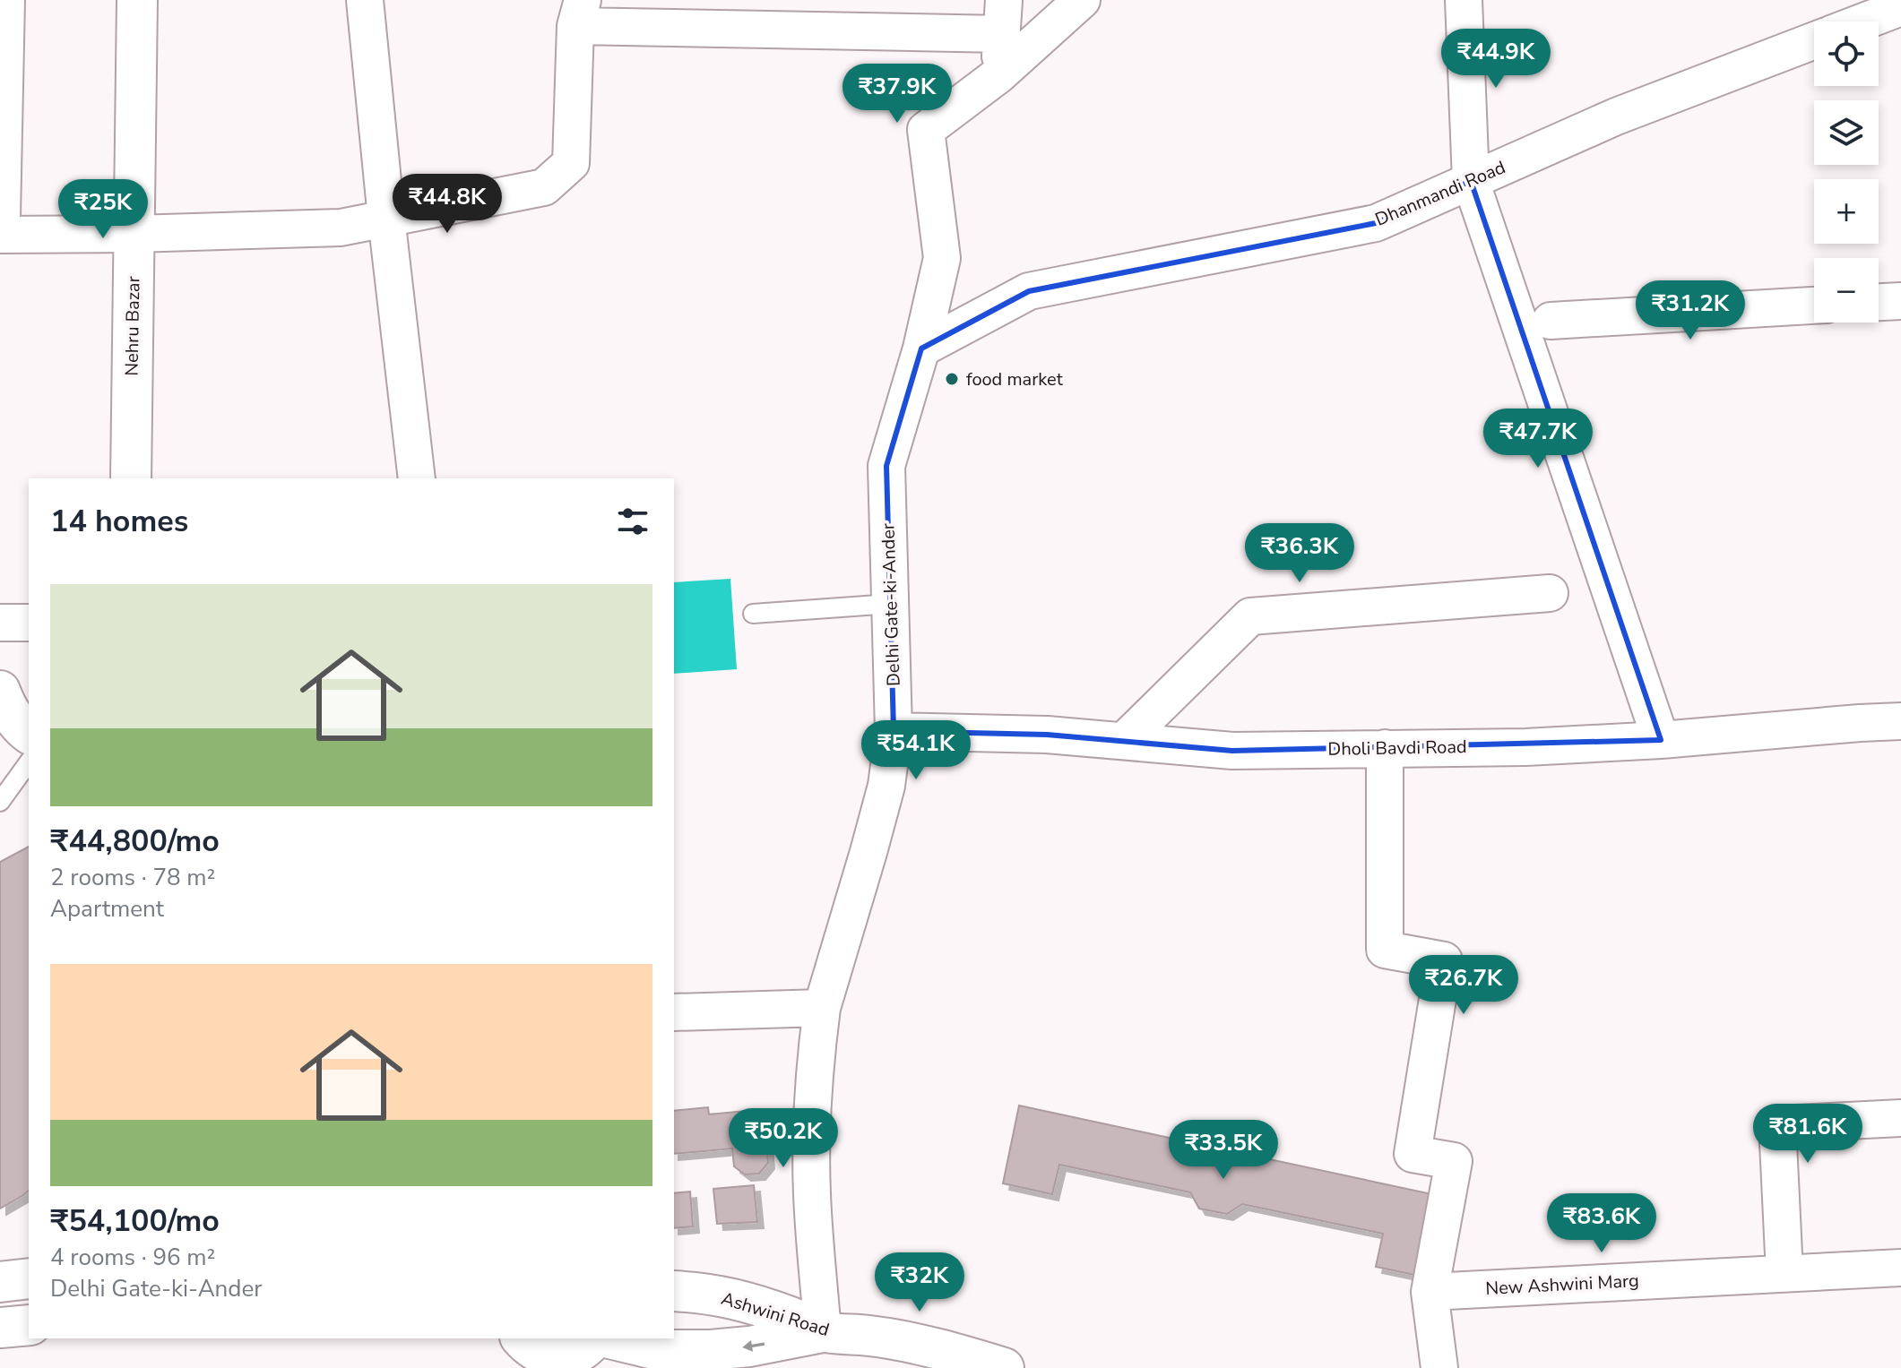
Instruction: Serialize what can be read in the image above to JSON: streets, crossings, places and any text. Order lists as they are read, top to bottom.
{
  "streets": {
    "main road": ["Nehru Bazar", "Ashwini Road"],
    "street": [
      "Dhanmandi Road",
      "Delhi Gate-ki-Ander",
      "Dholi Bavdi Road",
      "New Ashwini Marg"
    ]
  },
  "crossings": [
    ["Dhanmandi Road", "Delhi Gate-ki-Ander"],
    ["Delhi Gate-ki-Ander", "Dholi Bavdi Road"],
    ["Delhi Gate-ki-Ander", "Ashwini Road"]
  ],
  "places": ["food market"],
  "page": {
    "map_buttons": ["+", "−"],
    "price": [
      "₹44.9K",
      "₹37.9K",
      "₹44.8K",
      "₹25K",
      "₹31.2K",
      "₹47.7K",
      "₹36.3K",
      "₹54.1K",
      "₹26.7K",
      "₹81.6K",
      "₹50.2K",
      "₹33.5K",
      "₹83.6K",
      "₹32K"
    ],
    "heading": "14 homes",
    "list": [
      {
        "name": "₹44,800/mo",
        "note": "2 rooms · 78 m² · Apartment"
      },
      {
        "name": "₹54,100/mo",
        "note": "4 rooms · 96 m² · Delhi Gate-ki-Ander"
      }
    ]
  }
}
